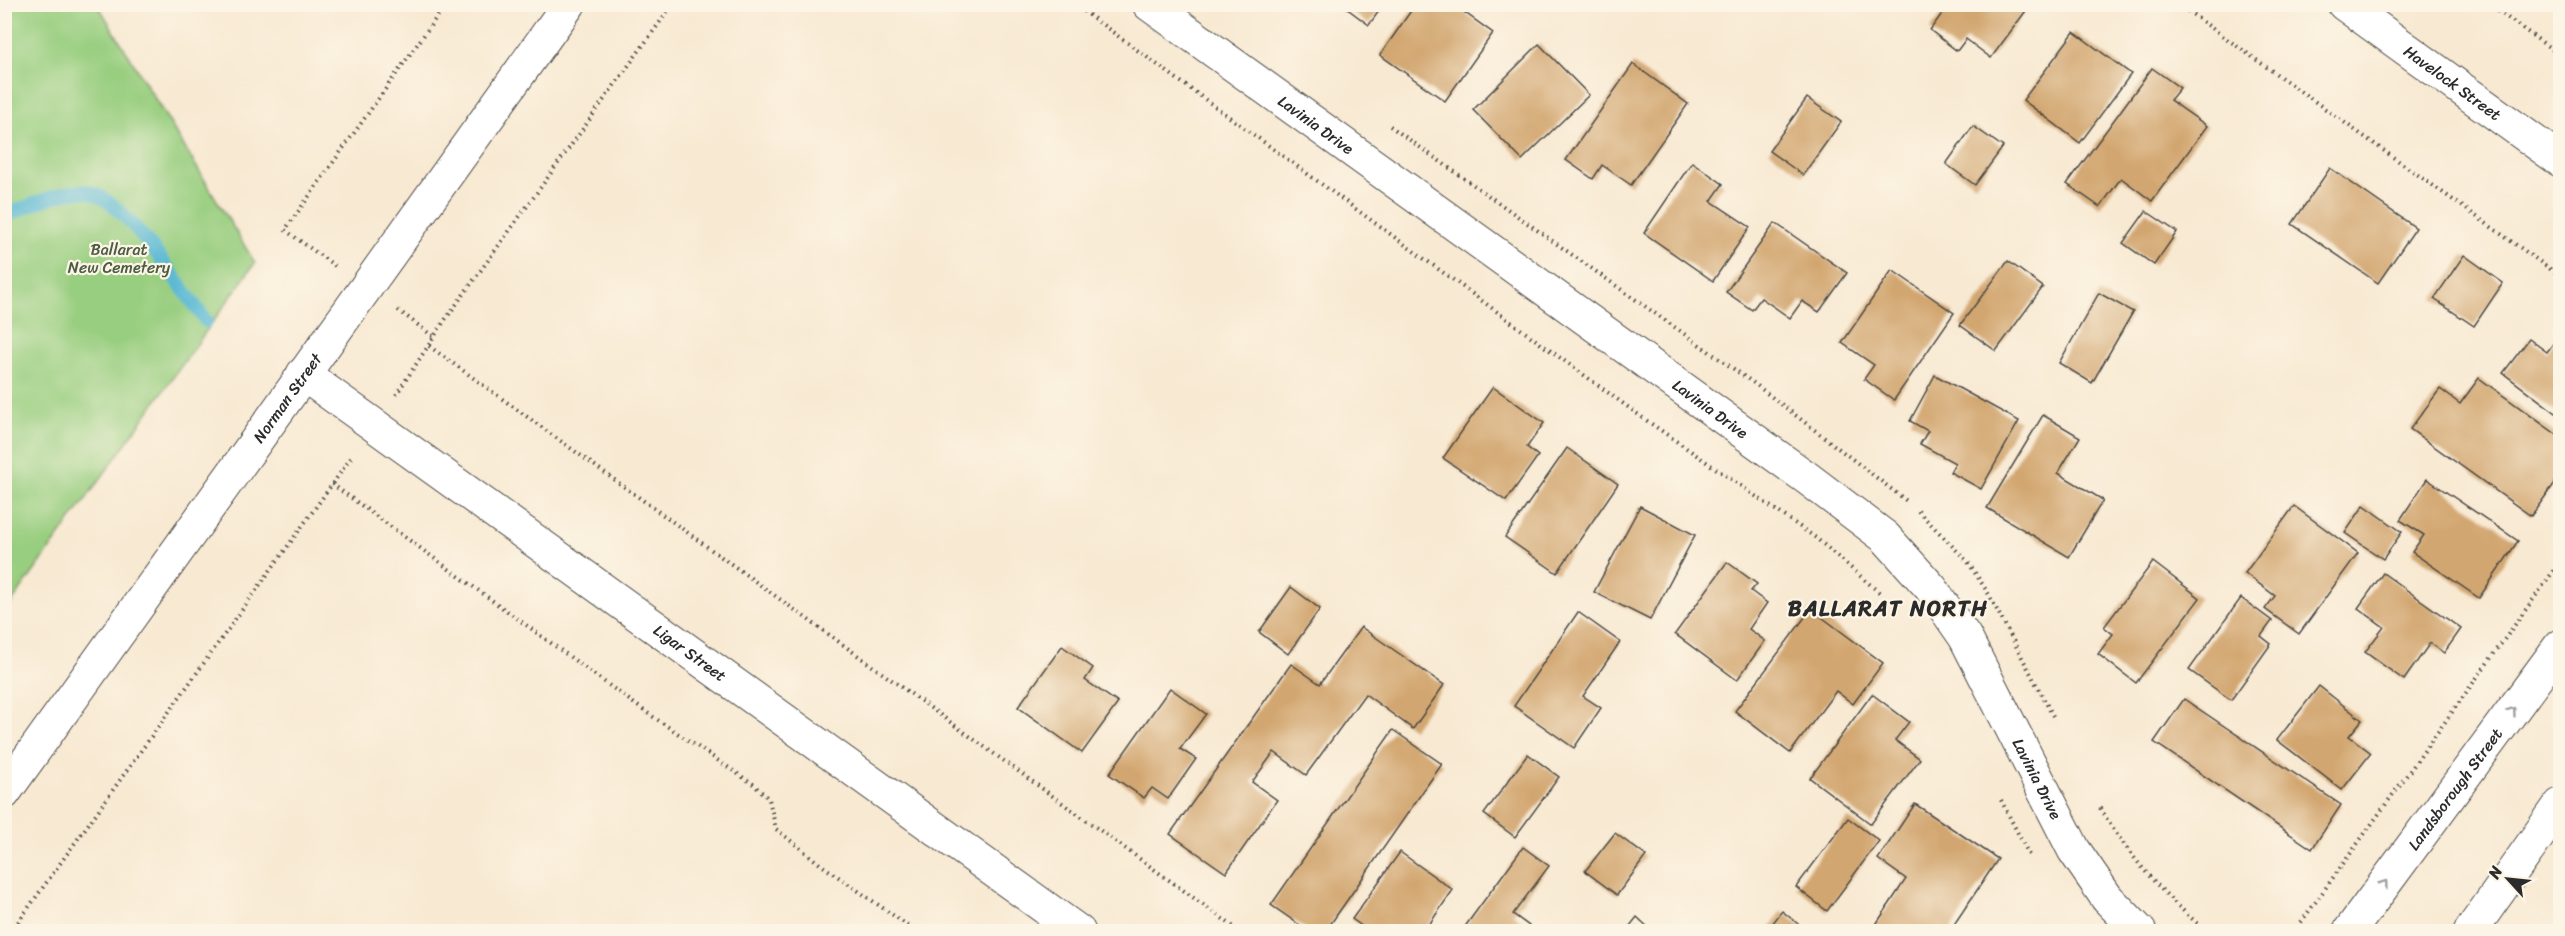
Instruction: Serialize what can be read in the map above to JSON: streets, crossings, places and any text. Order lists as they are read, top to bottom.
{
  "streets": {
    "street": [
      "Havelock Street",
      "Lavinia Drive",
      "Norman Street",
      "Ligar Street",
      "Landsborough Street"
    ]
  },
  "crossings": [
    ["Norman Street", "Ligar Street"]
  ],
  "districts": ["BALLARAT NORTH"],
  "parks": ["Ballarat New Cemetery"],
  "north": "top left"
}
